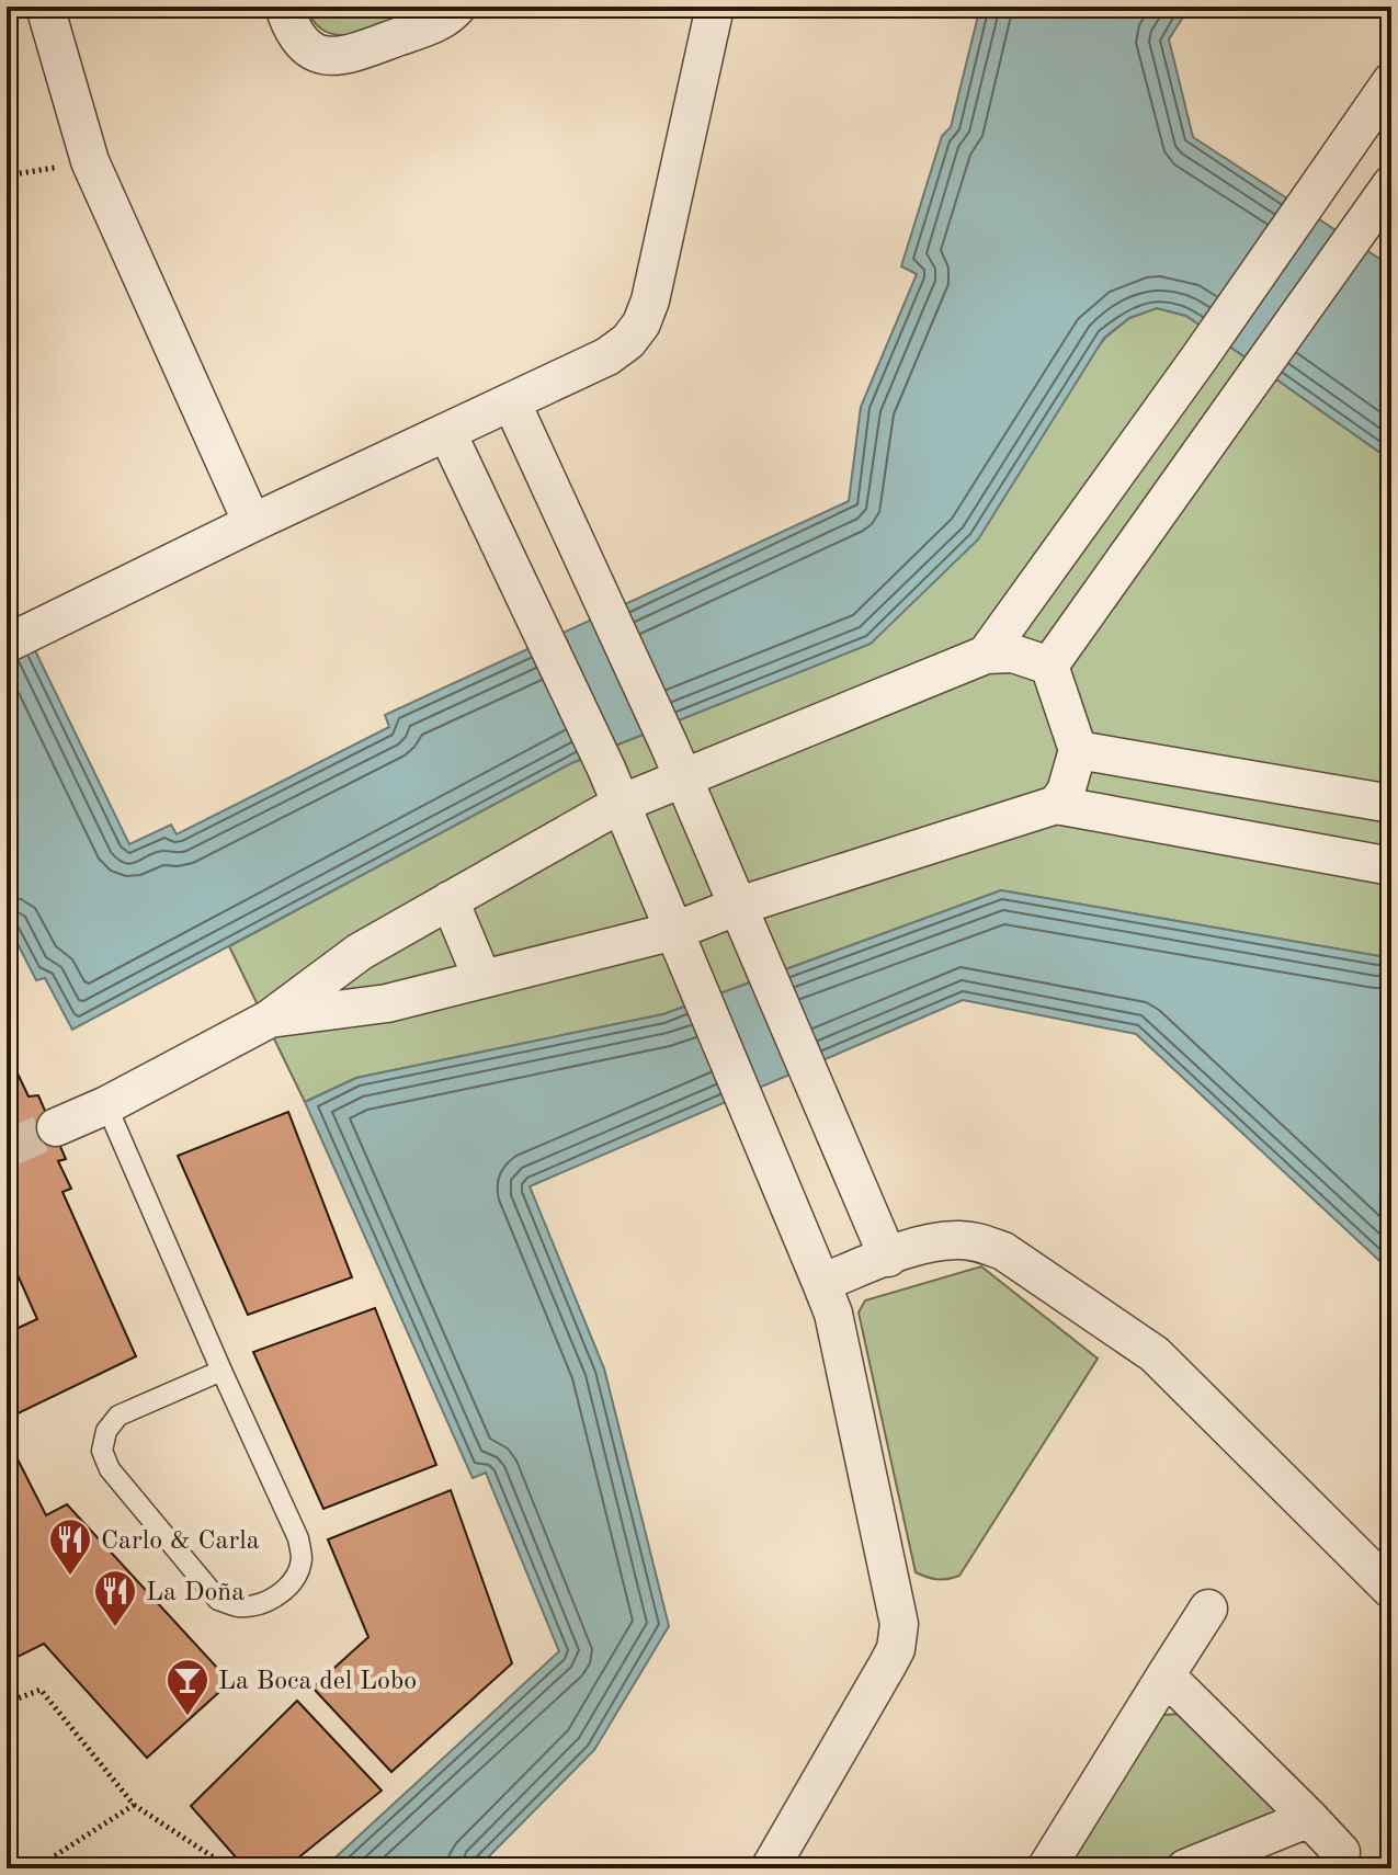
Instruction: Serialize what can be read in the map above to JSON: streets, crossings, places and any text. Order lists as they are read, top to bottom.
{
  "places": {
    "restaurant": ["Carlo & Carla", "La Doña"],
    "bar": ["La Boca del Lobo"]
  }
}
